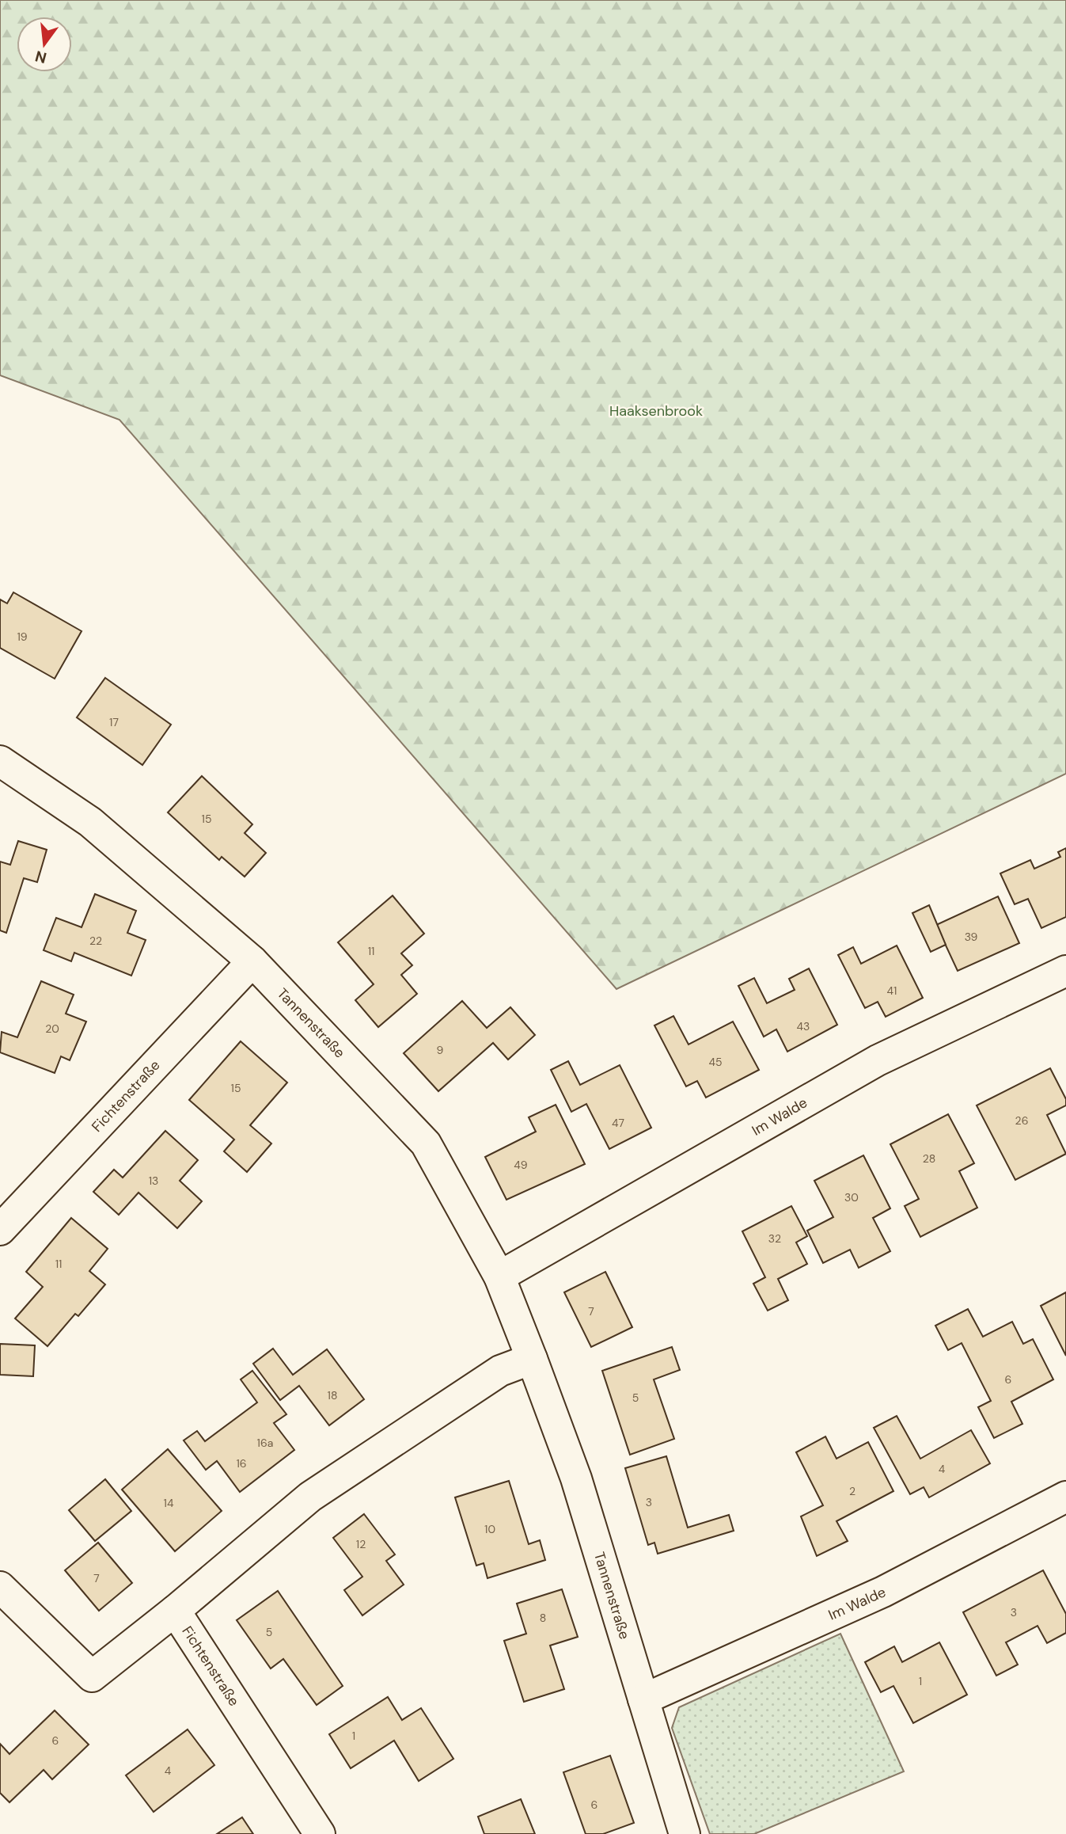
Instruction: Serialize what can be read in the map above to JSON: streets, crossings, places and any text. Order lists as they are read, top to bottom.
{
  "streets": {
    "street": ["Tannenstraße", "Fichtenstraße", "Im Walde"]
  },
  "crossings": [
    ["Tannenstraße", "Fichtenstraße"],
    ["Tannenstraße", "Im Walde"]
  ],
  "parks": ["Haaksenbrook"],
  "house_numbers": [
    "19",
    "17",
    "15",
    "39",
    "22",
    "11",
    "41",
    "43",
    "20",
    "9",
    "45",
    "15",
    "26",
    "47",
    "28",
    "49",
    "13",
    "30",
    "32",
    "11",
    "7",
    "6",
    "18",
    "5",
    "16a",
    "16",
    "4",
    "2",
    "3",
    "14",
    "10",
    "12",
    "7",
    "3",
    "8",
    "5",
    "1",
    "1",
    "6",
    "4",
    "6"
  ],
  "north": "bottom"
}
